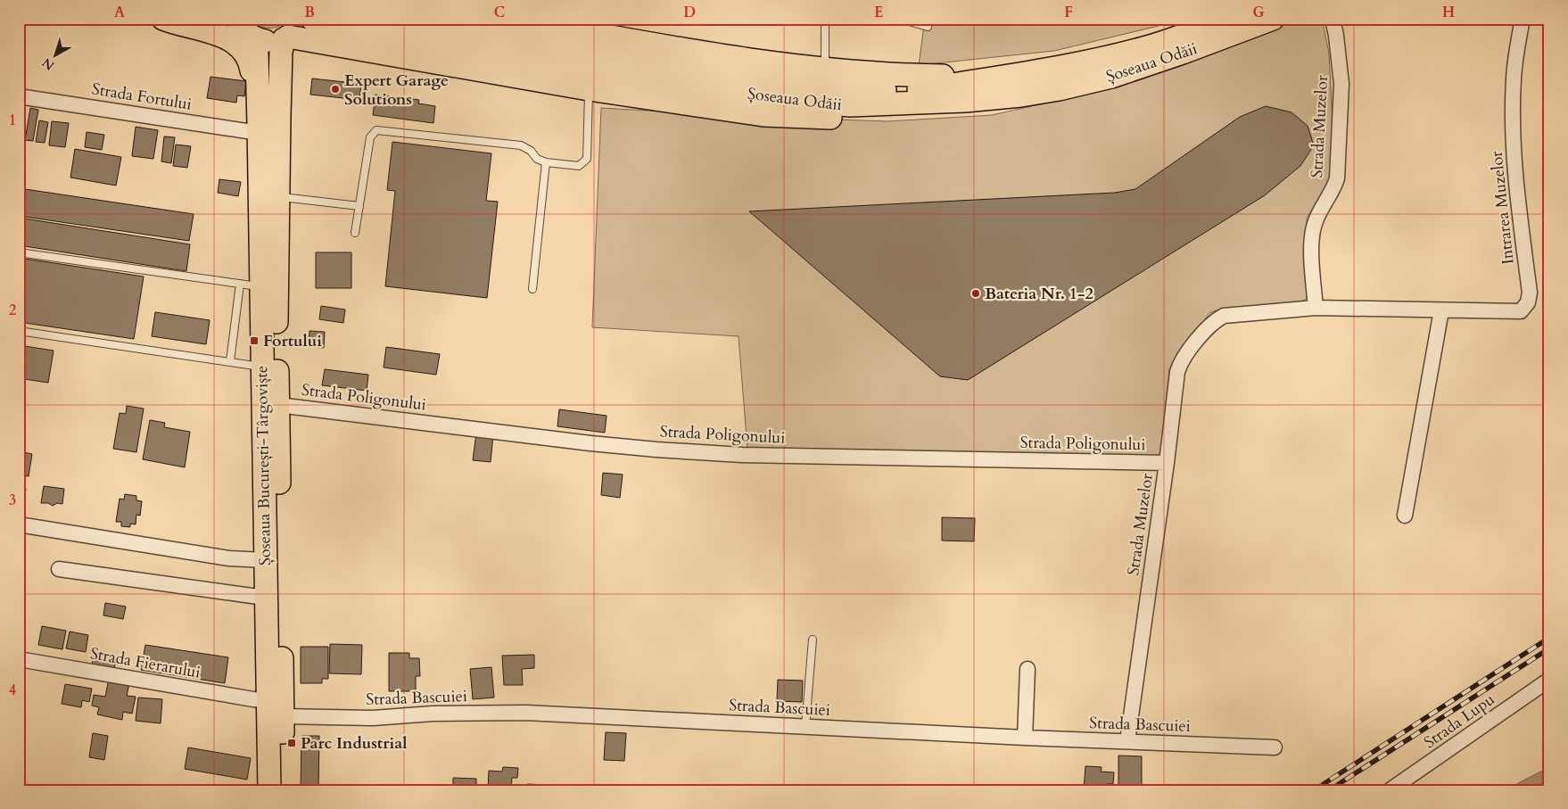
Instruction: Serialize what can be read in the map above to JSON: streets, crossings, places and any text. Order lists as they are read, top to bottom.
{
  "streets": {
    "main road": ["Șoseaua Odăii", "Șoseaua București-Târgoviște"],
    "street": [
      "Strada Fortului",
      "Strada Muzelor",
      "Intrarea Muzelor",
      "Strada Poligonului",
      "Strada Fierarului",
      "Strada Bascuiei",
      "Strada Lupu"
    ]
  },
  "crossings": [
    ["Strada Fortului", "Șoseaua București-Târgoviște"],
    ["Strada Muzelor", "Intrarea Muzelor"],
    ["Strada Muzelor", "Strada Poligonului"],
    ["Strada Muzelor", "Strada Bascuiei"],
    ["Strada Poligonului", "Șoseaua București-Târgoviște"],
    ["Șoseaua București-Târgoviște", "Strada Fierarului"],
    ["Șoseaua București-Târgoviște", "Strada Bascuiei"]
  ],
  "places": {
    "other": ["Expert Garage Solutions", "Bateria Nr. 1-2"],
    "transit": ["Fortului", "Parc Industrial"]
  },
  "north": "bottom left",
  "grid": {
    "columns": [
      "A",
      "B",
      "C",
      "D",
      "E",
      "F",
      "G",
      "H"
    ],
    "rows": [
      "1",
      "2",
      "3",
      "4"
    ]
  }
}
